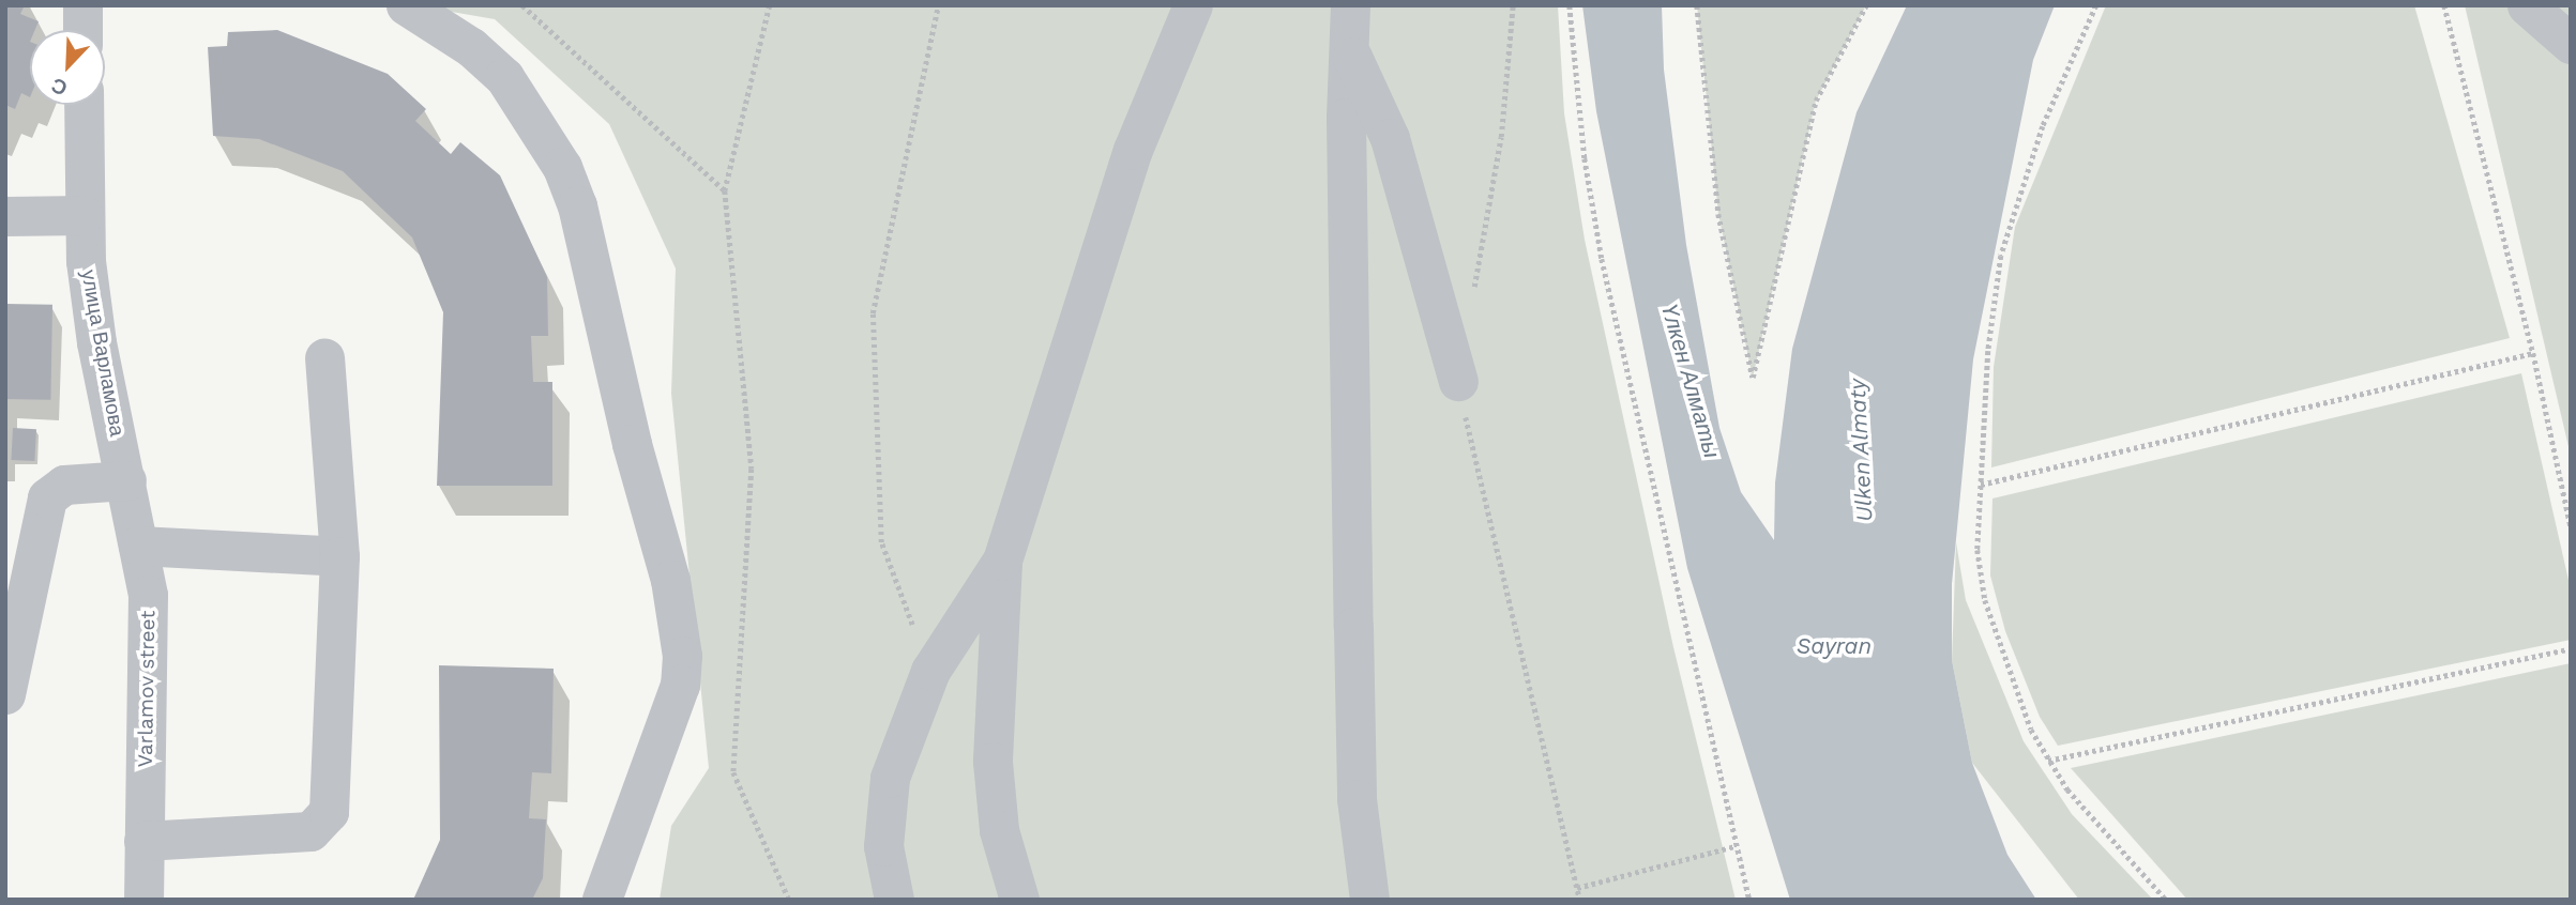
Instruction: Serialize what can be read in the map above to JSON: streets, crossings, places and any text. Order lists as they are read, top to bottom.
{
  "streets": {
    "street": ["улица Варламова", "Varlamov street"]
  },
  "crossings": [
    ["улица Варламова", "Varlamov street"]
  ],
  "water": ["Үлкен Алматы", "Ulken Almaty", "Sayran"],
  "north": "bottom left"
}
